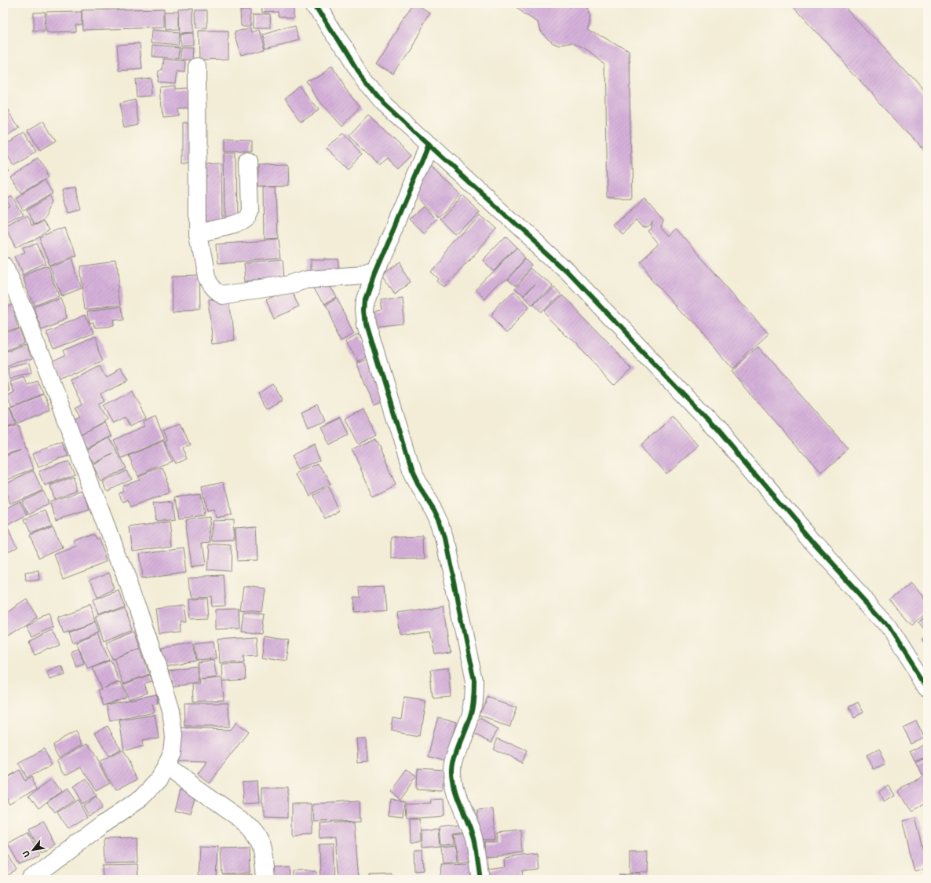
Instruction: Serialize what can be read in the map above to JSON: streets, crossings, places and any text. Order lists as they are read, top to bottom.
{
  "north": "bottom left"
}
